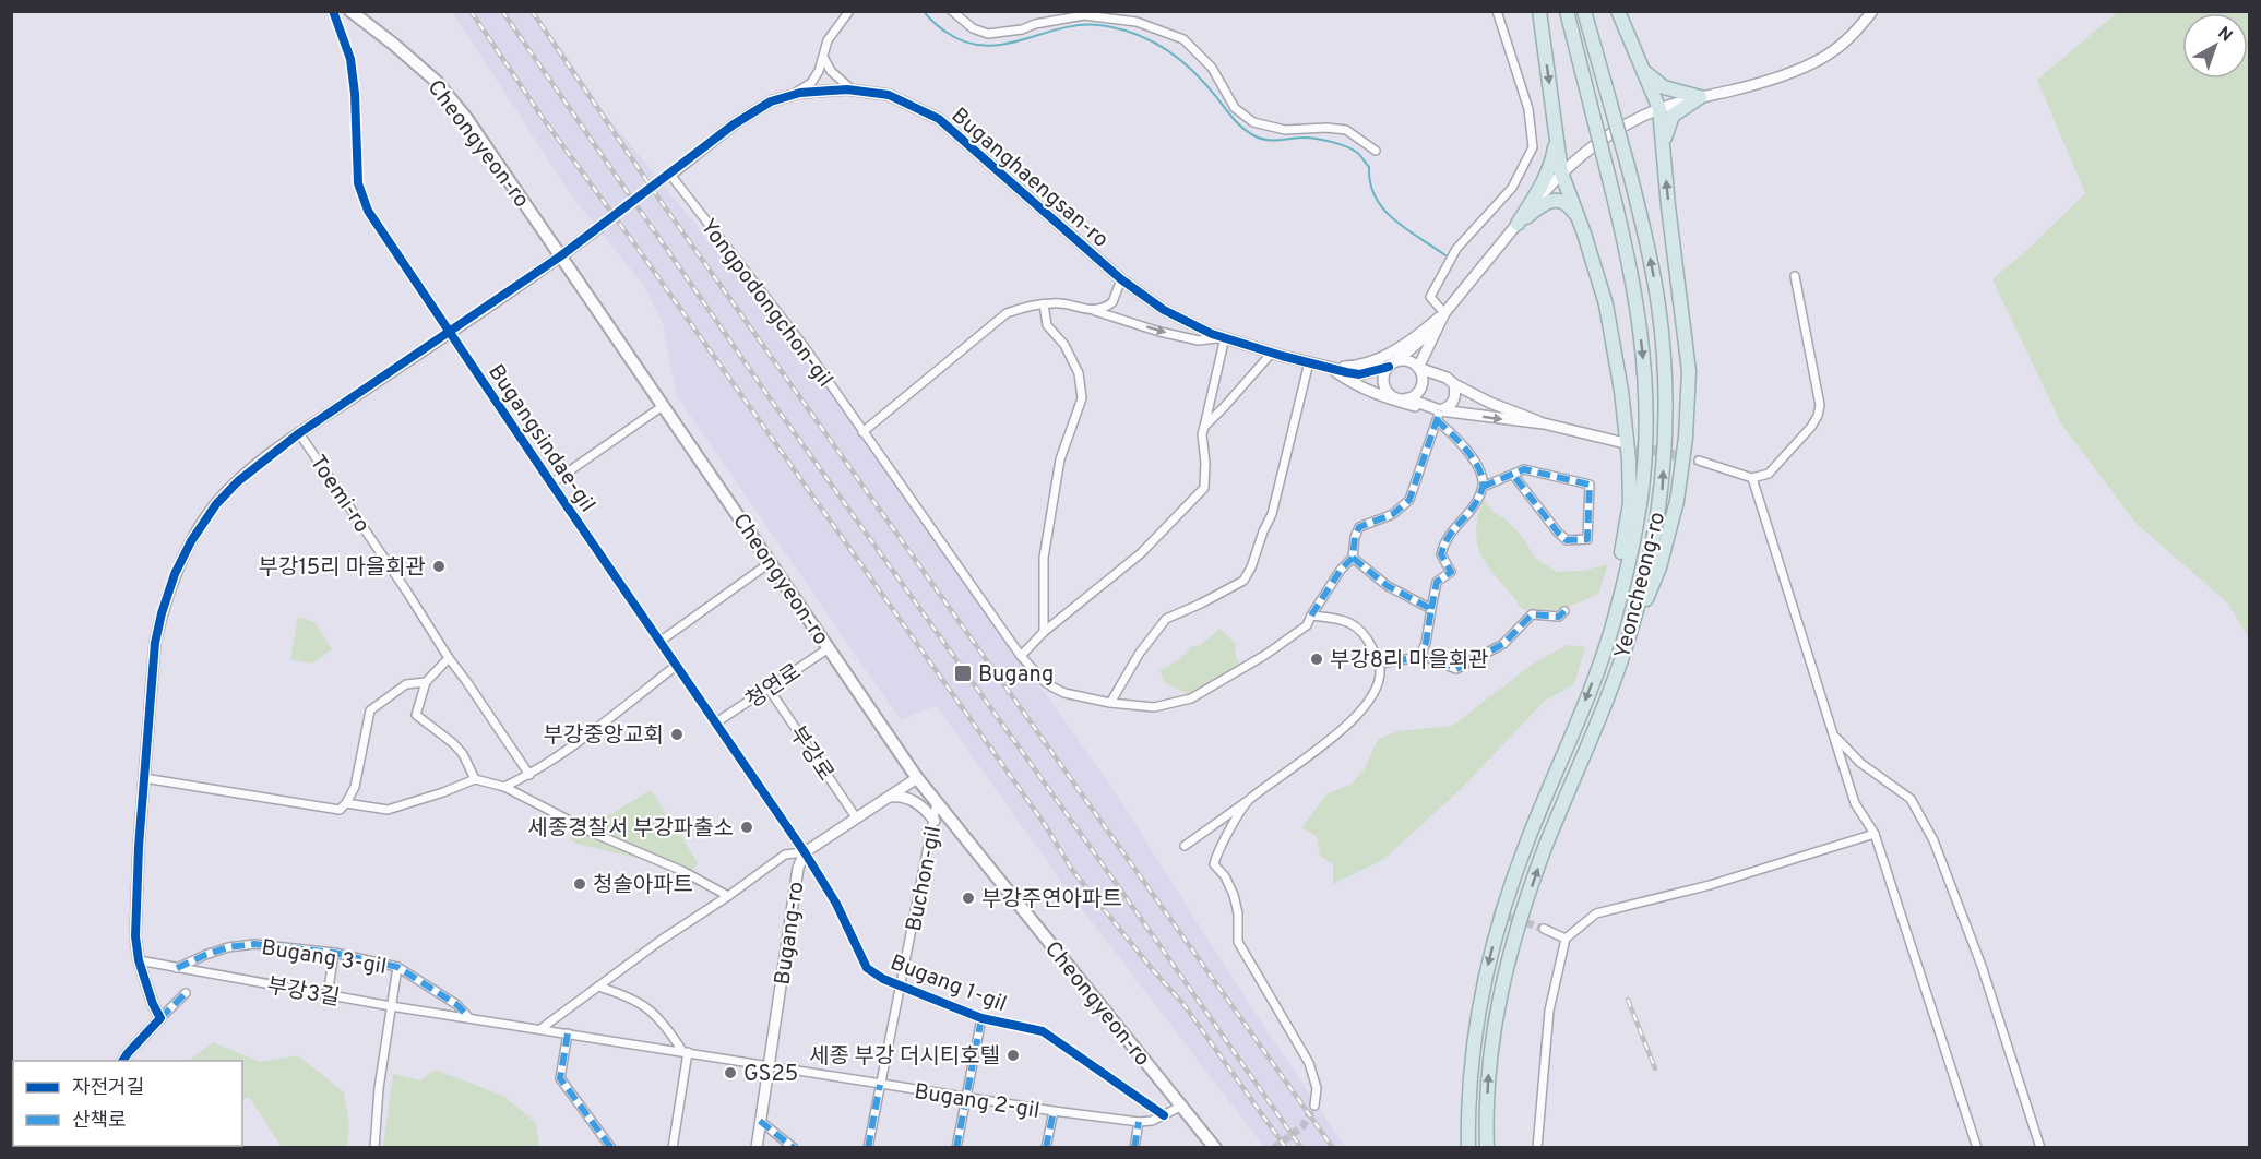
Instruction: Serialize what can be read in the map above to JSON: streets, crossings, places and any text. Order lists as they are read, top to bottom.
{
  "streets": {
    "highway": ["Yeoncheong-ro"],
    "main road": ["Cheongyeon-ro"],
    "street": [
      "Buganghaengsan-ro",
      "Yongpodongchon-gil",
      "Bugangsindae-gil",
      "Toemi-ro",
      "청연로",
      "부강로",
      "Buchon-gil",
      "Bugang-ro",
      "Bugang 3-gil",
      "Bugang 1-gil",
      "부강3길",
      "Bugang 2-gil"
    ]
  },
  "crossings": [
    ["Cheongyeon-ro", "청연로"],
    ["Cheongyeon-ro", "Buchon-gil"],
    ["Cheongyeon-ro", "Bugang-ro"],
    ["Cheongyeon-ro", "Bugang 2-gil"],
    ["Buganghaengsan-ro", "Yongpodongchon-gil"],
    ["Bugangsindae-gil", "청연로"],
    ["Bugangsindae-gil", "Bugang-ro"],
    ["Bugangsindae-gil", "Bugang 1-gil"],
    ["청연로", "부강로"],
    ["부강로", "Bugang-ro"],
    ["Buchon-gil", "Bugang 1-gil"],
    ["Buchon-gil", "Bugang 2-gil"],
    ["Bugang-ro", "Bugang 1-gil"],
    ["Bugang-ro", "Bugang 2-gil"],
    ["Bugang 3-gil", "부강3길"],
    ["Bugang 1-gil", "Bugang 2-gil"]
  ],
  "places": {
    "other": [
      "부강15리 마을회관",
      "부강8리 마을회관",
      "부강중앙교회",
      "세종경찰서 부강파출소",
      "청솔아파트",
      "부강주연아파트",
      "세종 부강 더시티호텔",
      "GS25"
    ],
    "transit": ["Bugang"]
  },
  "legend": ["자전거길", "산책로"],
  "north": "top right"
}
